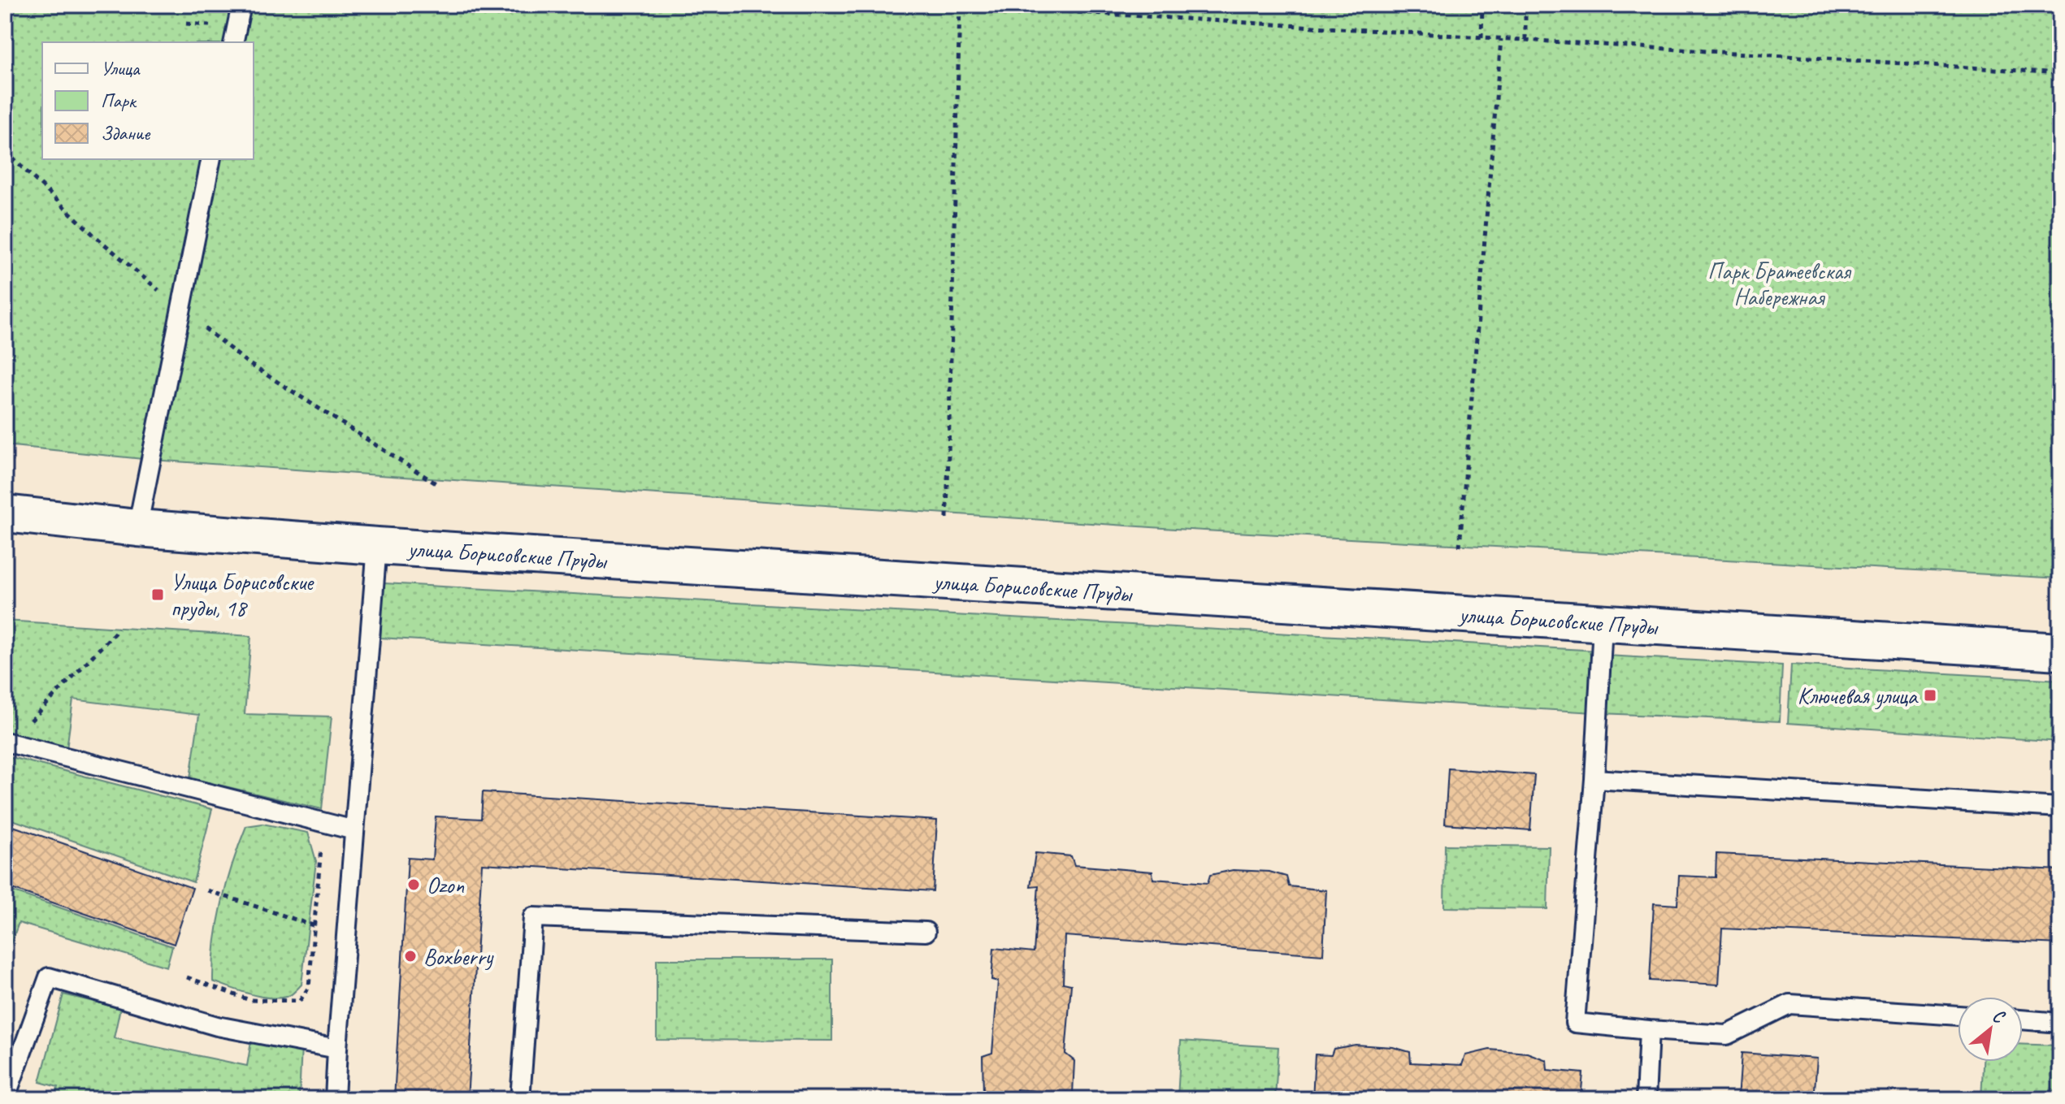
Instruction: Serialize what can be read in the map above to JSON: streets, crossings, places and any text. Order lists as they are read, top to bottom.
{
  "streets": {
    "street": ["улица Борисовские Пруды"]
  },
  "parks": ["Парк Братеевская Набережная"],
  "places": {
    "transit": ["Улица Борисовские пруды, 18", "Ключевая улица"],
    "other": ["Ozon", "Boxberry"]
  },
  "legend": ["Улица", "Парк", "Здание"],
  "north": "top right"
}
